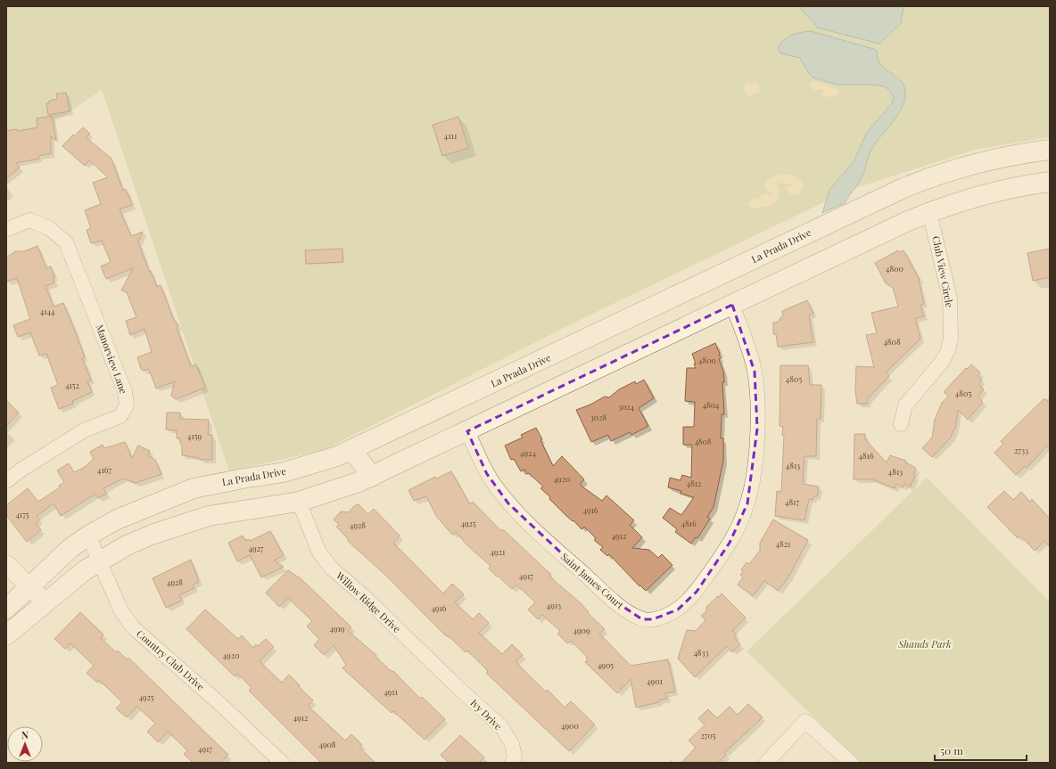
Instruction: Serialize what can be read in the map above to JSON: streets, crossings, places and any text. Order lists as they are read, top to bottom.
{
  "streets": {
    "main road": ["La Prada Drive"],
    "street": [
      "Club View Circle",
      "Manorview Lane",
      "Saint James Court",
      "Willow Ridge Drive",
      "Country Club Drive",
      "Ivy Drive"
    ]
  },
  "crossings": [
    ["La Prada Drive", "Country Club Drive"],
    ["Willow Ridge Drive", "Ivy Drive"]
  ],
  "parks": ["Shands Park"],
  "house_numbers": [
    "4111",
    "4800",
    "4144",
    "4808",
    "4800",
    "4805",
    "4152",
    "4805",
    "4804",
    "3024",
    "3028",
    "4159",
    "4808",
    "2733",
    "4924",
    "4816",
    "4813",
    "4167",
    "4813",
    "4920",
    "4812",
    "4817",
    "4916",
    "4175",
    "4925",
    "4816",
    "4928",
    "4912",
    "4821",
    "4927",
    "4921",
    "4917",
    "4928",
    "4913",
    "4916",
    "4919",
    "4909",
    "4833",
    "4920",
    "4905",
    "4901",
    "4911",
    "4925",
    "4912",
    "4900",
    "2705",
    "4908",
    "4917"
  ],
  "scale_bar": "50 m",
  "north": "top"
}
